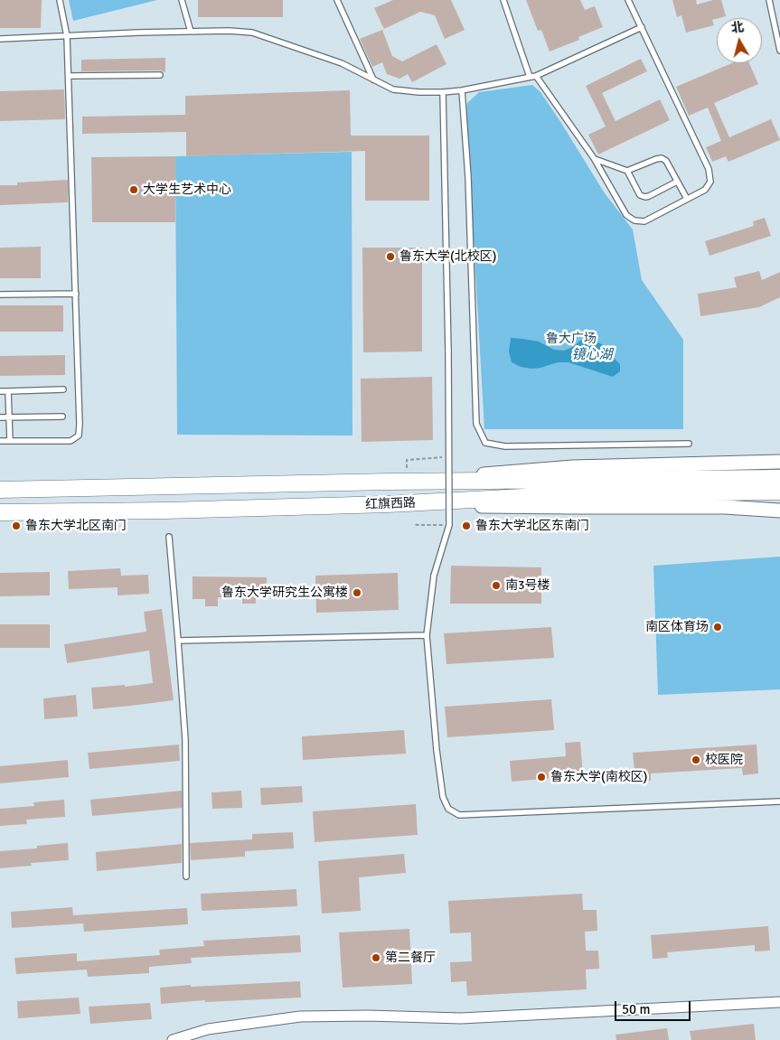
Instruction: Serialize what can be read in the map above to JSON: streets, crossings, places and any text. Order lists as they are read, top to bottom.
{
  "streets": {
    "main road": ["红旗西路"]
  },
  "water": ["镜心湖"],
  "parks": ["鲁大广场"],
  "places": [
    "大学生艺术中心",
    "鲁东大学(北校区)",
    "鲁东大学北区南门",
    "鲁东大学北区东南门",
    "南3号楼",
    "鲁东大学研究生公寓楼",
    "南区体育场",
    "校医院",
    "鲁东大学(南校区)",
    "第二餐厅"
  ],
  "scale_bar": "50 m",
  "north": "top"
}
